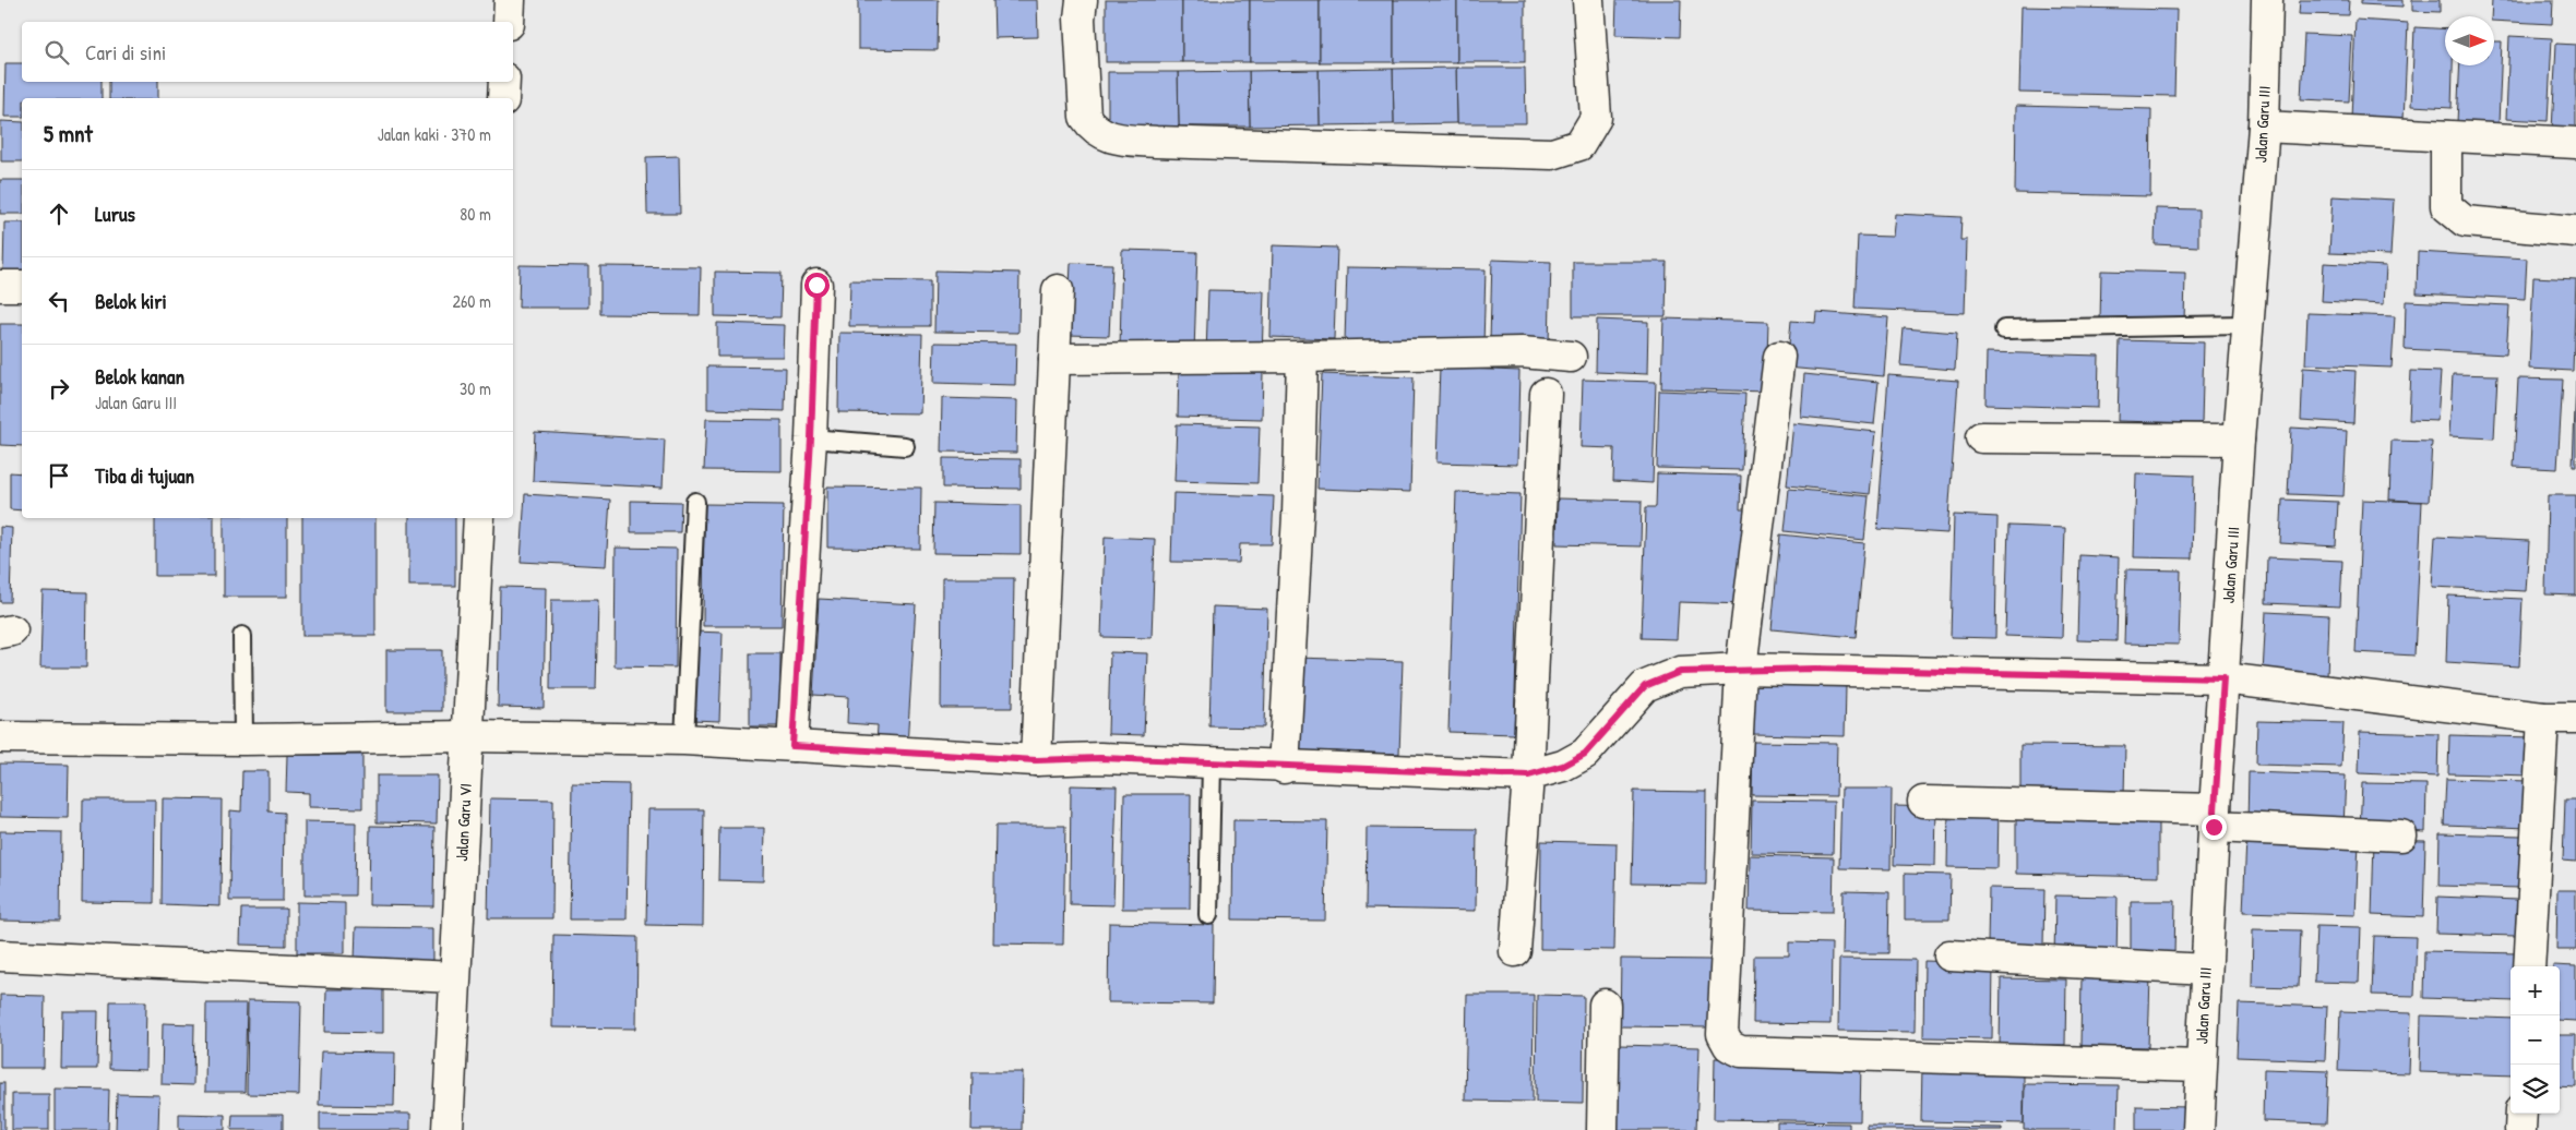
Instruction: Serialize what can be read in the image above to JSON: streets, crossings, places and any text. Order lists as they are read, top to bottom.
{
  "streets": {
    "street": ["Jalan Garu III", "Jalan Garu VI"]
  },
  "north": "right",
  "page": {
    "search": "Cari di sini",
    "heading": ["5 mnt", "Jalan kaki · 370 m"],
    "list": [
      ["Lurus", "80 m"],
      ["Belok kiri", "260 m"],
      ["Belok kanan", "Jalan Garu III", "30 m"],
      "Tiba di tujuan"
    ],
    "map_buttons": ["+", "−"]
  }
}
